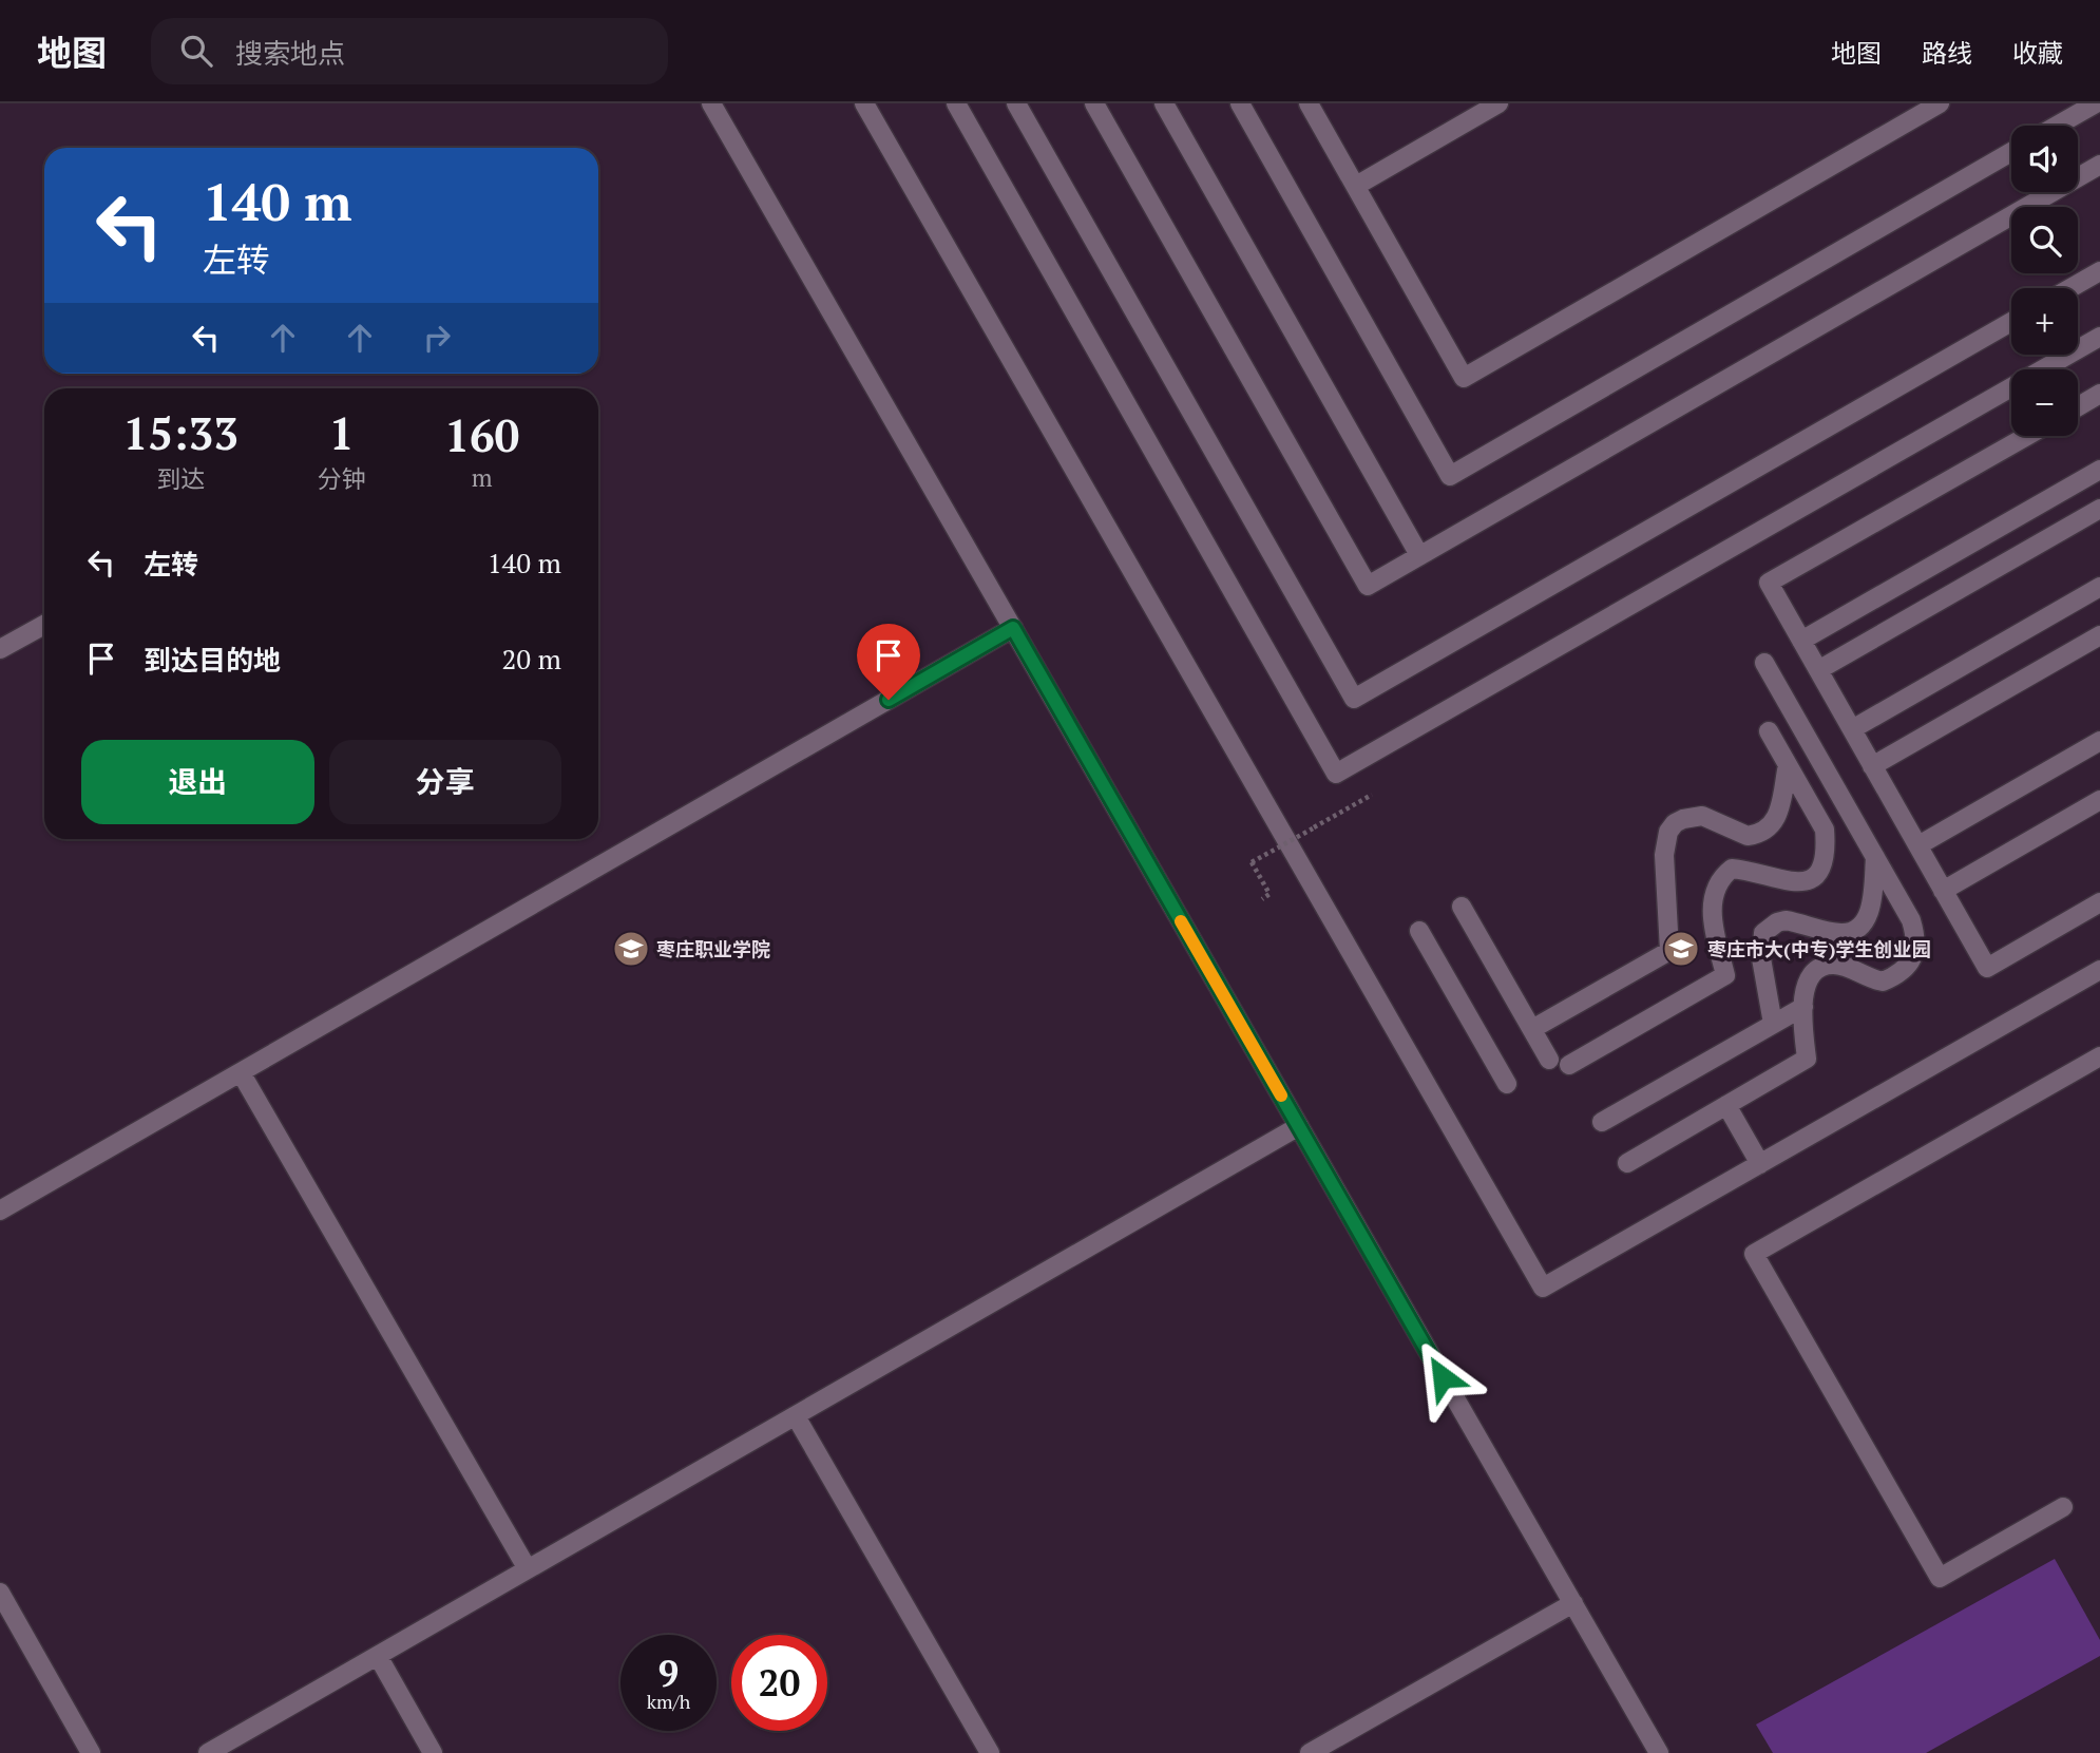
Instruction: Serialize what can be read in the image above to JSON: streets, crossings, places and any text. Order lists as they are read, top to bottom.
{
  "places": {
    "school or university": ["枣庄职业学院", "枣庄市大(中专)学生创业园"]
  },
  "page": {
    "header": "地图",
    "search": "搜索地点",
    "nav": ["地图", "路线", "收藏"],
    "map_buttons": ["+", "−"],
    "turn": ["140 m", "左转"],
    "eta": [
      "15:33",
      "到达",
      "1",
      "分钟",
      "160",
      "m"
    ],
    "list": [
      {
        "name": "左转",
        "value": "140 m"
      },
      {
        "name": "到达目的地",
        "value": "20 m"
      }
    ],
    "buttons": ["退出", "分享"],
    "speed": "9 km/h",
    "limit": "20"
  }
}
